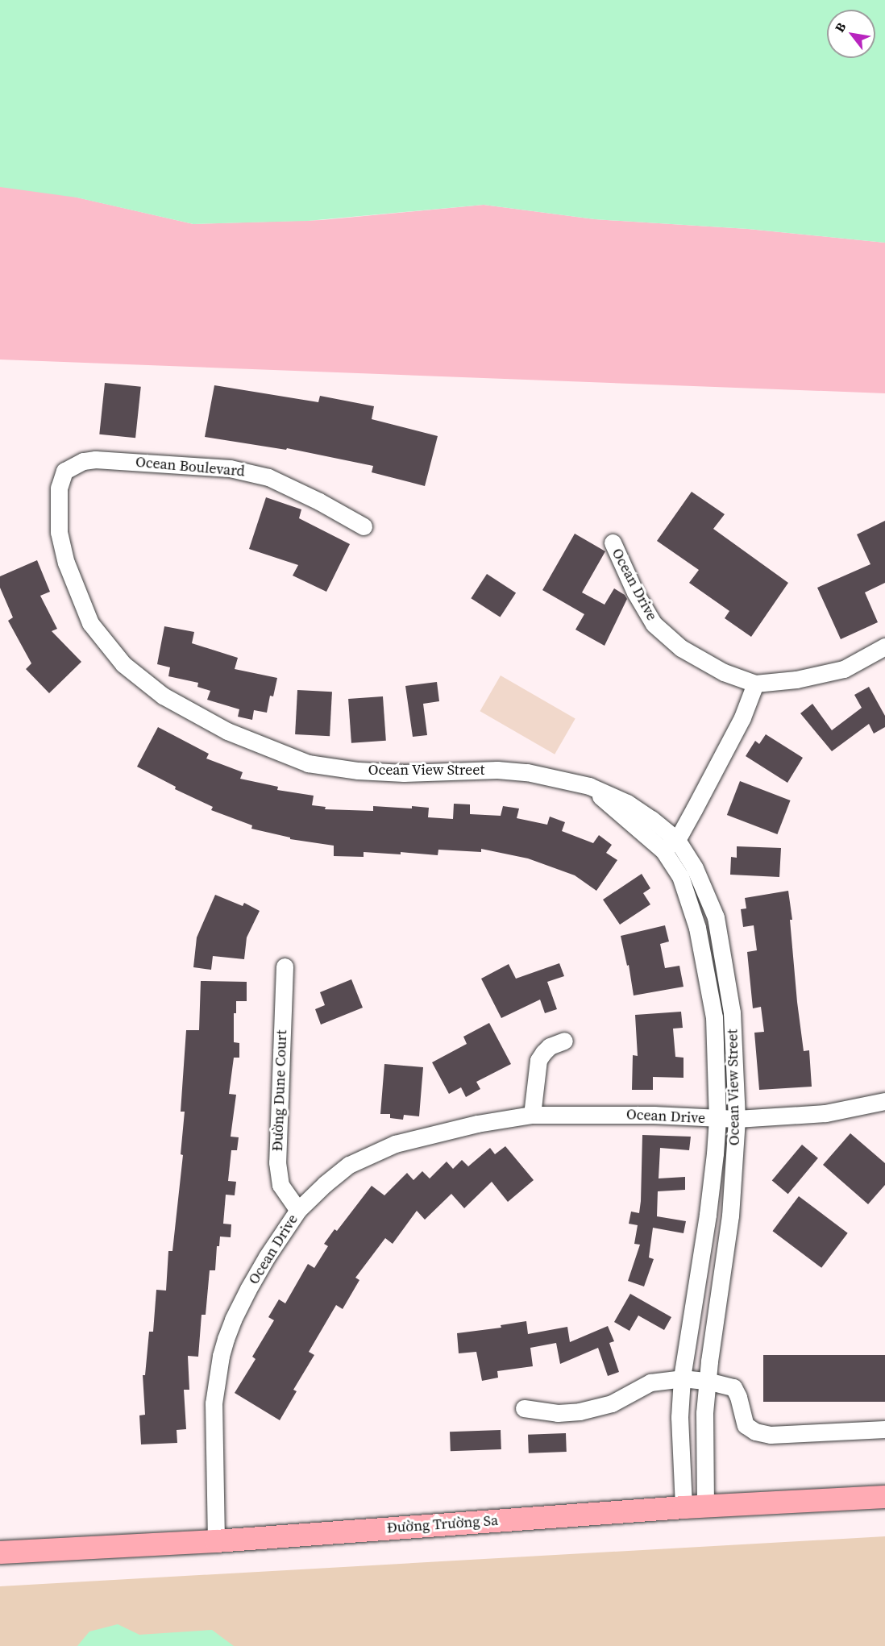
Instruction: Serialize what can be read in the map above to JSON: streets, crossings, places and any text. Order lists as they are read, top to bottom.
{
  "streets": {
    "main road": ["Đường Trường Sa"],
    "street": [
      "Ocean Boulevard",
      "Ocean Drive",
      "Ocean View Street",
      "Đường Dune Court"
    ]
  },
  "crossings": [
    ["Ocean Boulevard", "Ocean View Street"],
    ["Ocean Drive", "Ocean View Street"],
    ["Ocean Drive", "Đường Dune Court"],
    ["Ocean Drive", "Đường Trường Sa"],
    ["Ocean View Street", "Đường Trường Sa"]
  ],
  "north": "top left"
}
